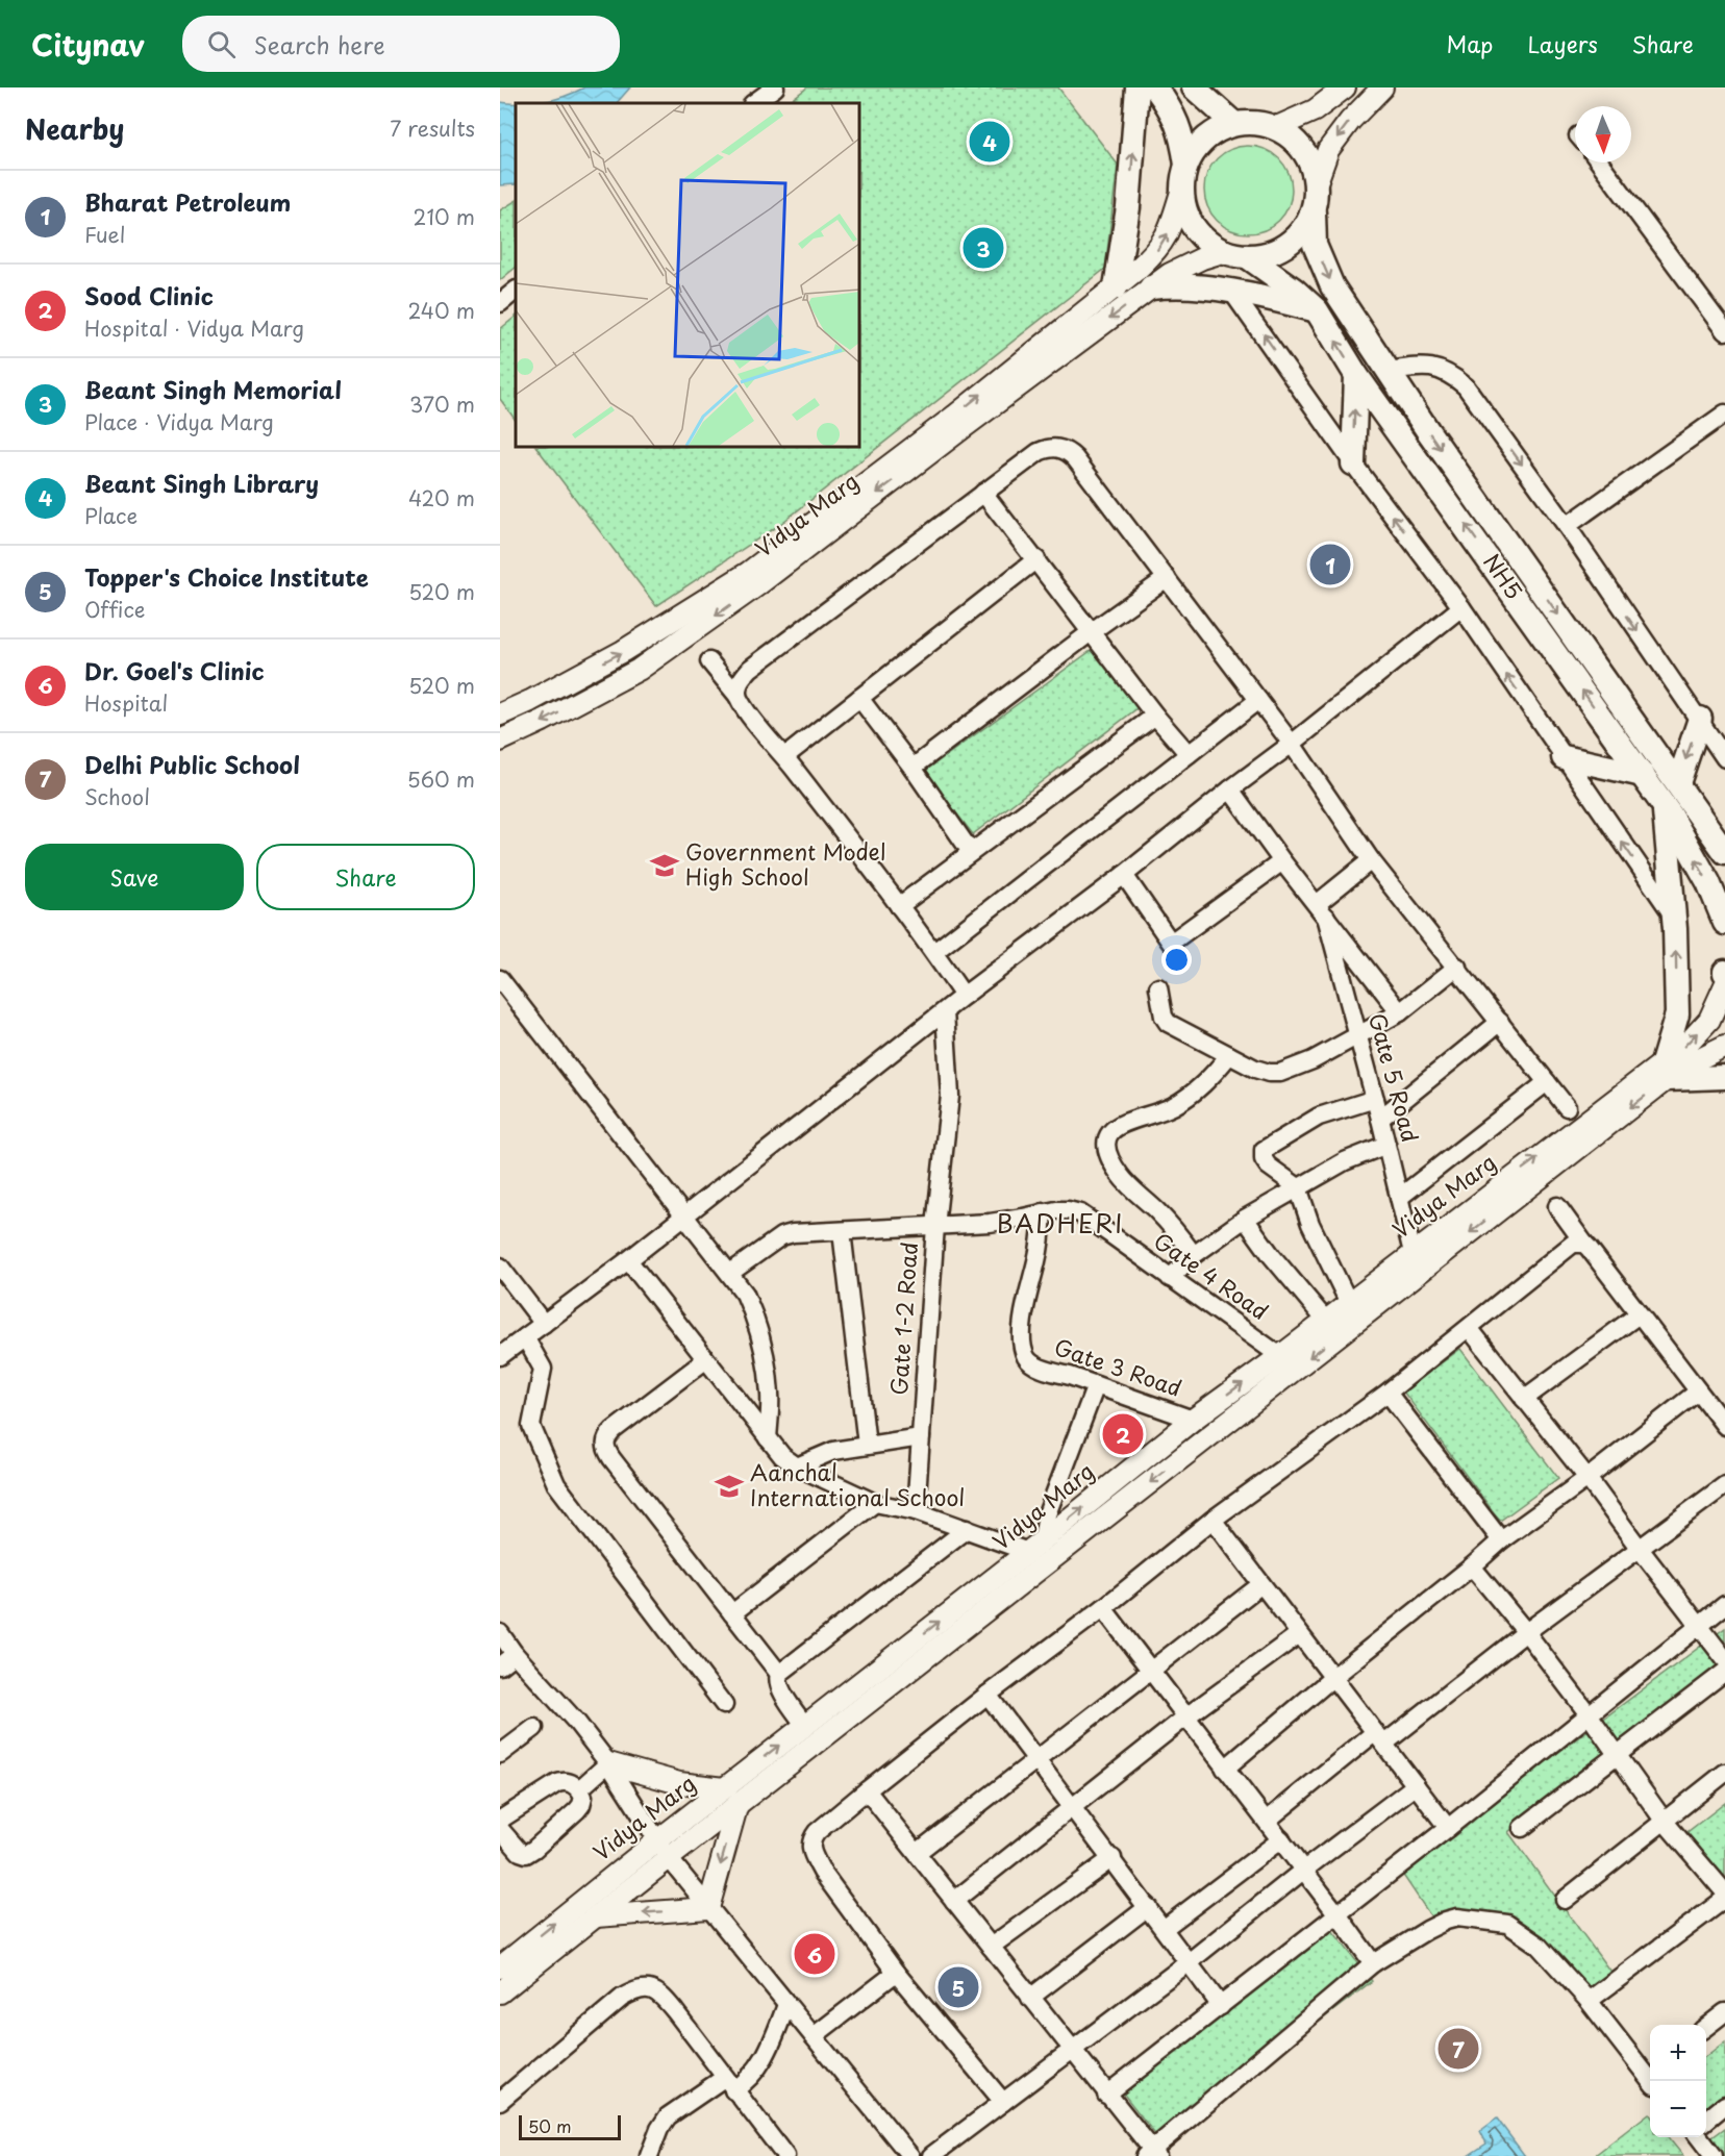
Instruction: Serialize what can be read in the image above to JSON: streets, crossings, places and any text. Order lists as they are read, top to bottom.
{
  "streets": {
    "highway": ["NH5"],
    "main road": ["Vidya Marg"],
    "street": [
      "Gate 5 Road",
      "Gate 4 Road",
      "Gate 1-2 Road",
      "Gate 3 Road"
    ]
  },
  "crossings": [
    ["Vidya Marg", "NH5"],
    ["Vidya Marg", "Gate 5 Road"],
    ["Vidya Marg", "Gate 4 Road"],
    ["Vidya Marg", "Gate 3 Road"],
    ["Gate 4 Road", "Gate 1-2 Road"],
    ["Gate 4 Road", "Gate 3 Road"]
  ],
  "districts": ["BADHERI"],
  "places": {
    "school or university": ["Government Model High School", "Aanchal International School"]
  },
  "scale_bar": "50 m",
  "north": "bottom",
  "page": {
    "header": "Citynav",
    "search": "Search here",
    "nav": ["Map", "Layers", "Share"],
    "heading": ["Nearby", "7 results"],
    "pins": [
      "4",
      "3",
      "1",
      "2",
      "6",
      "5",
      "7"
    ],
    "list": [
      {
        "mark": "1",
        "name": "Bharat Petroleum",
        "note": "Fuel",
        "value": "210 m"
      },
      {
        "mark": "2",
        "name": "Sood Clinic",
        "note": "Hospital · Vidya Marg",
        "value": "240 m"
      },
      {
        "mark": "3",
        "name": "Beant Singh Memorial",
        "note": "Place · Vidya Marg",
        "value": "370 m"
      },
      {
        "mark": "4",
        "name": "Beant Singh Library",
        "note": "Place",
        "value": "420 m"
      },
      {
        "mark": "5",
        "name": "Topper's Choice Institute",
        "note": "Office",
        "value": "520 m"
      },
      {
        "mark": "6",
        "name": "Dr. Goel's Clinic",
        "note": "Hospital",
        "value": "520 m"
      },
      {
        "mark": "7",
        "name": "Delhi Public School",
        "note": "School",
        "value": "560 m"
      }
    ],
    "buttons": ["Save", "Share"],
    "map_buttons": ["+", "−"],
    "scale": "50 m"
  }
}
